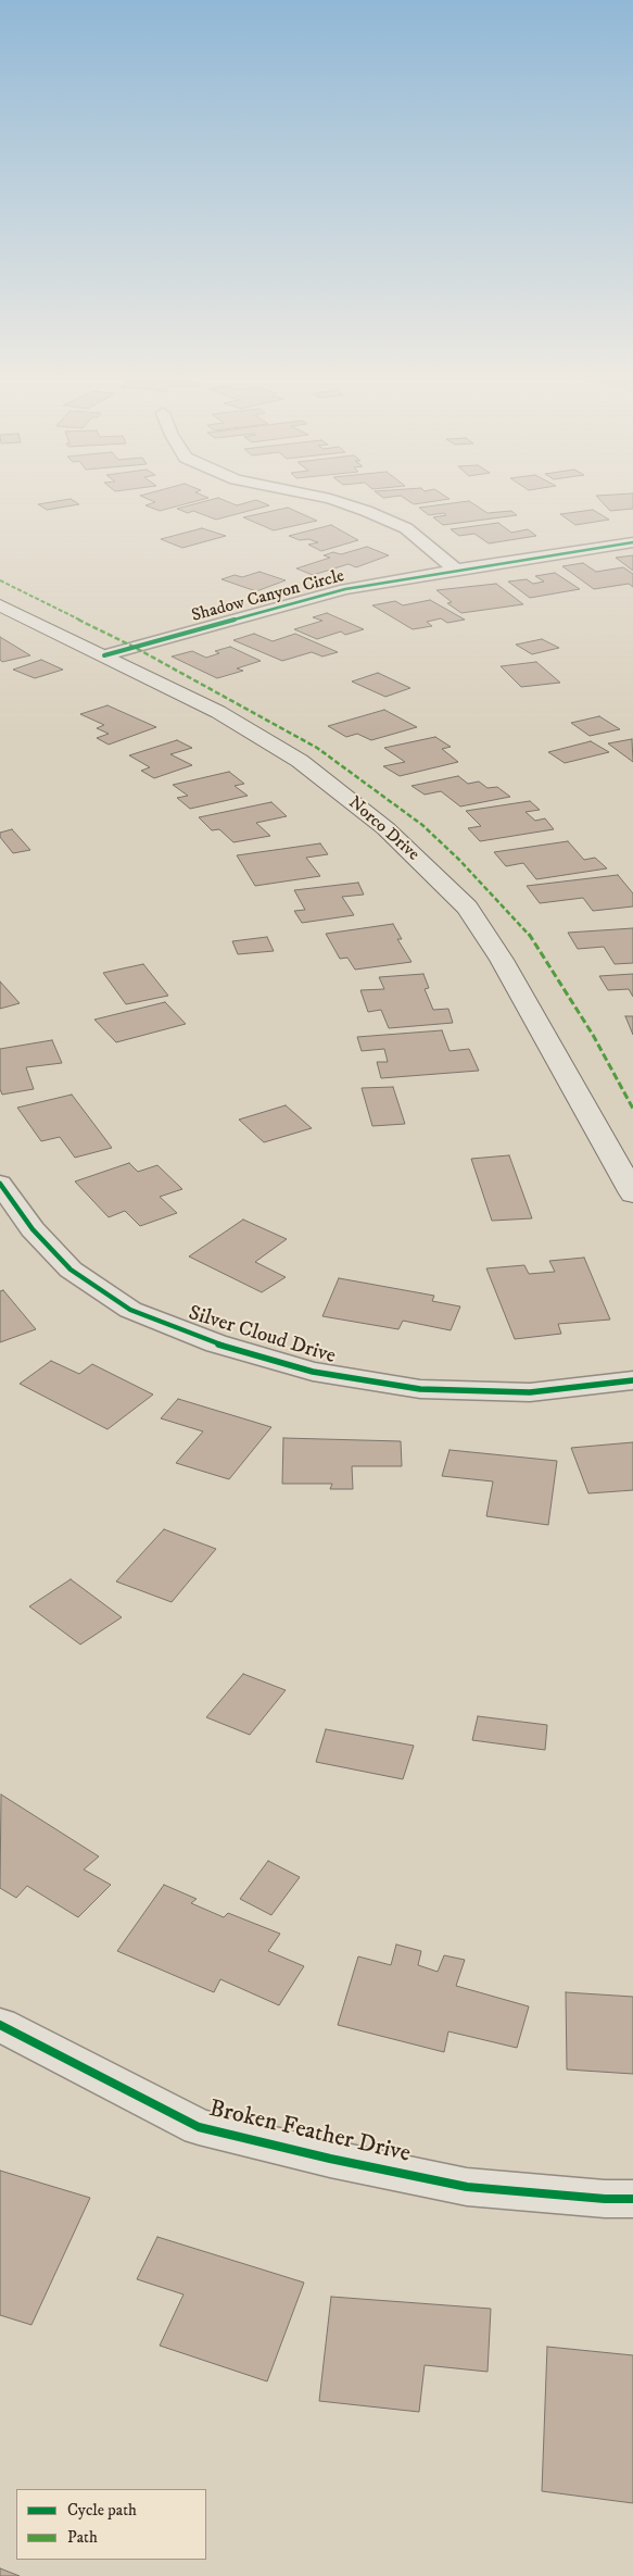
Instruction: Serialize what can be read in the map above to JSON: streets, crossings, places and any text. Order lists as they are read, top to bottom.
{
  "streets": {
    "main road": ["Norco Drive"],
    "street": ["Shadow Canyon Circle", "Silver Cloud Drive", "Broken Feather Drive"]
  },
  "crossings": [
    ["Shadow Canyon Circle", "Norco Drive"]
  ],
  "legend": ["Cycle path", "Path"]
}
